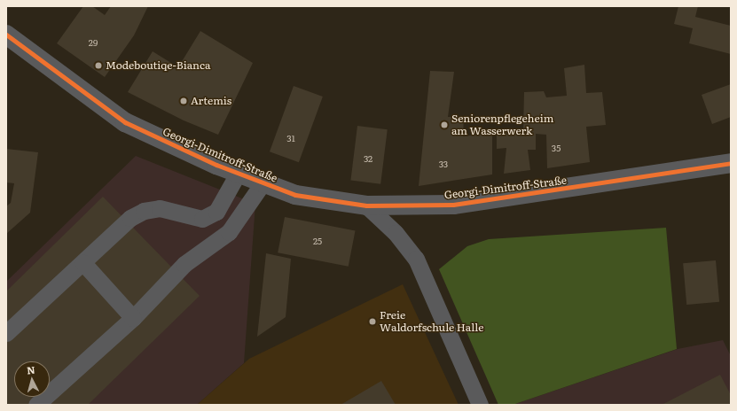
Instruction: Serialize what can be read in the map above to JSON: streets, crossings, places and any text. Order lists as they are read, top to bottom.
{
  "streets": {
    "street": ["Georgi-Dimitroff-Straße"]
  },
  "places": [
    "Modeboutiqe-Bianca",
    "Artemis",
    "Seniorenpflegeheim am Wasserwerk",
    "Freie Waldorfschule Halle"
  ],
  "house_numbers": [
    "29",
    "31",
    "35",
    "32",
    "33",
    "25"
  ],
  "north": "top"
}
